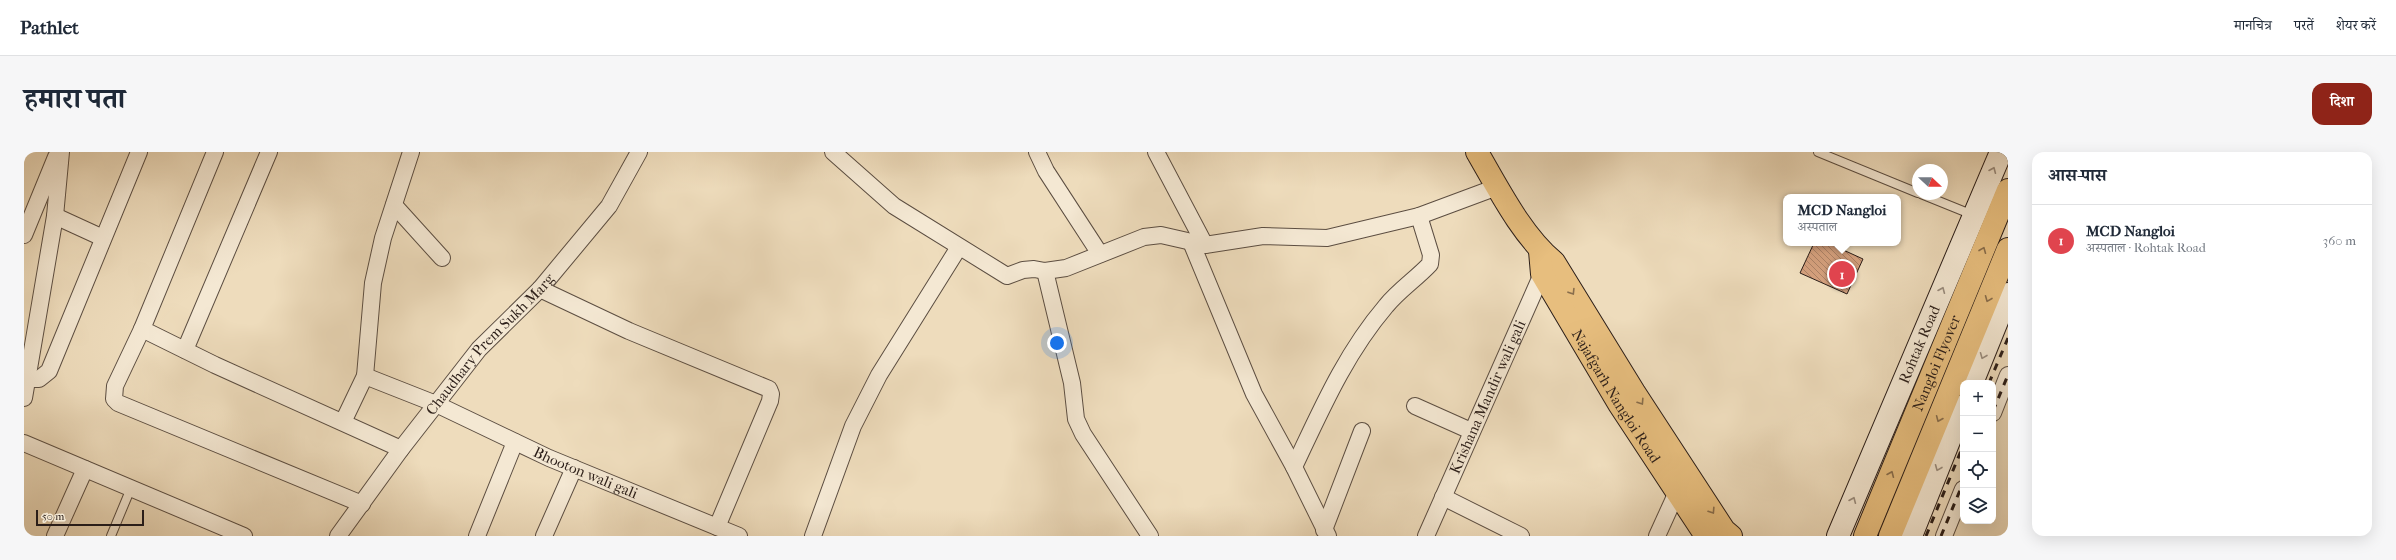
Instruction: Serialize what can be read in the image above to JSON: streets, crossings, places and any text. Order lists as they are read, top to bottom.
{
  "streets": {
    "main road": ["Nangloi Flyover", "Najafgarh Nangloi Road"],
    "street": [
      "Rohtak Road",
      "Chaudhary Prem Sukh Marg",
      "Krishana Mandir wali gali",
      "Bhooton wali gali"
    ]
  },
  "crossings": [
    ["Chaudhary Prem Sukh Marg", "Bhooton wali gali"],
    ["Najafgarh Nangloi Road", "Krishana Mandir wali gali"]
  ],
  "scale_bar": "50 m",
  "north": "right",
  "page": {
    "header": "Pathlet",
    "nav": ["मानचित्र", "परतें", "शेयर करें"],
    "title": "हमारा पता",
    "buttons": "दिशा",
    "heading": "आस-पास",
    "popup": ["MCD Nangloi", "अस्पताल"],
    "list": [
      {
        "mark": "1",
        "name": "MCD Nangloi",
        "note": "अस्पताल · Rohtak Road",
        "value": "360 m"
      }
    ],
    "pins": "1",
    "map_buttons": ["+", "−"],
    "scale": "50 m"
  }
}
